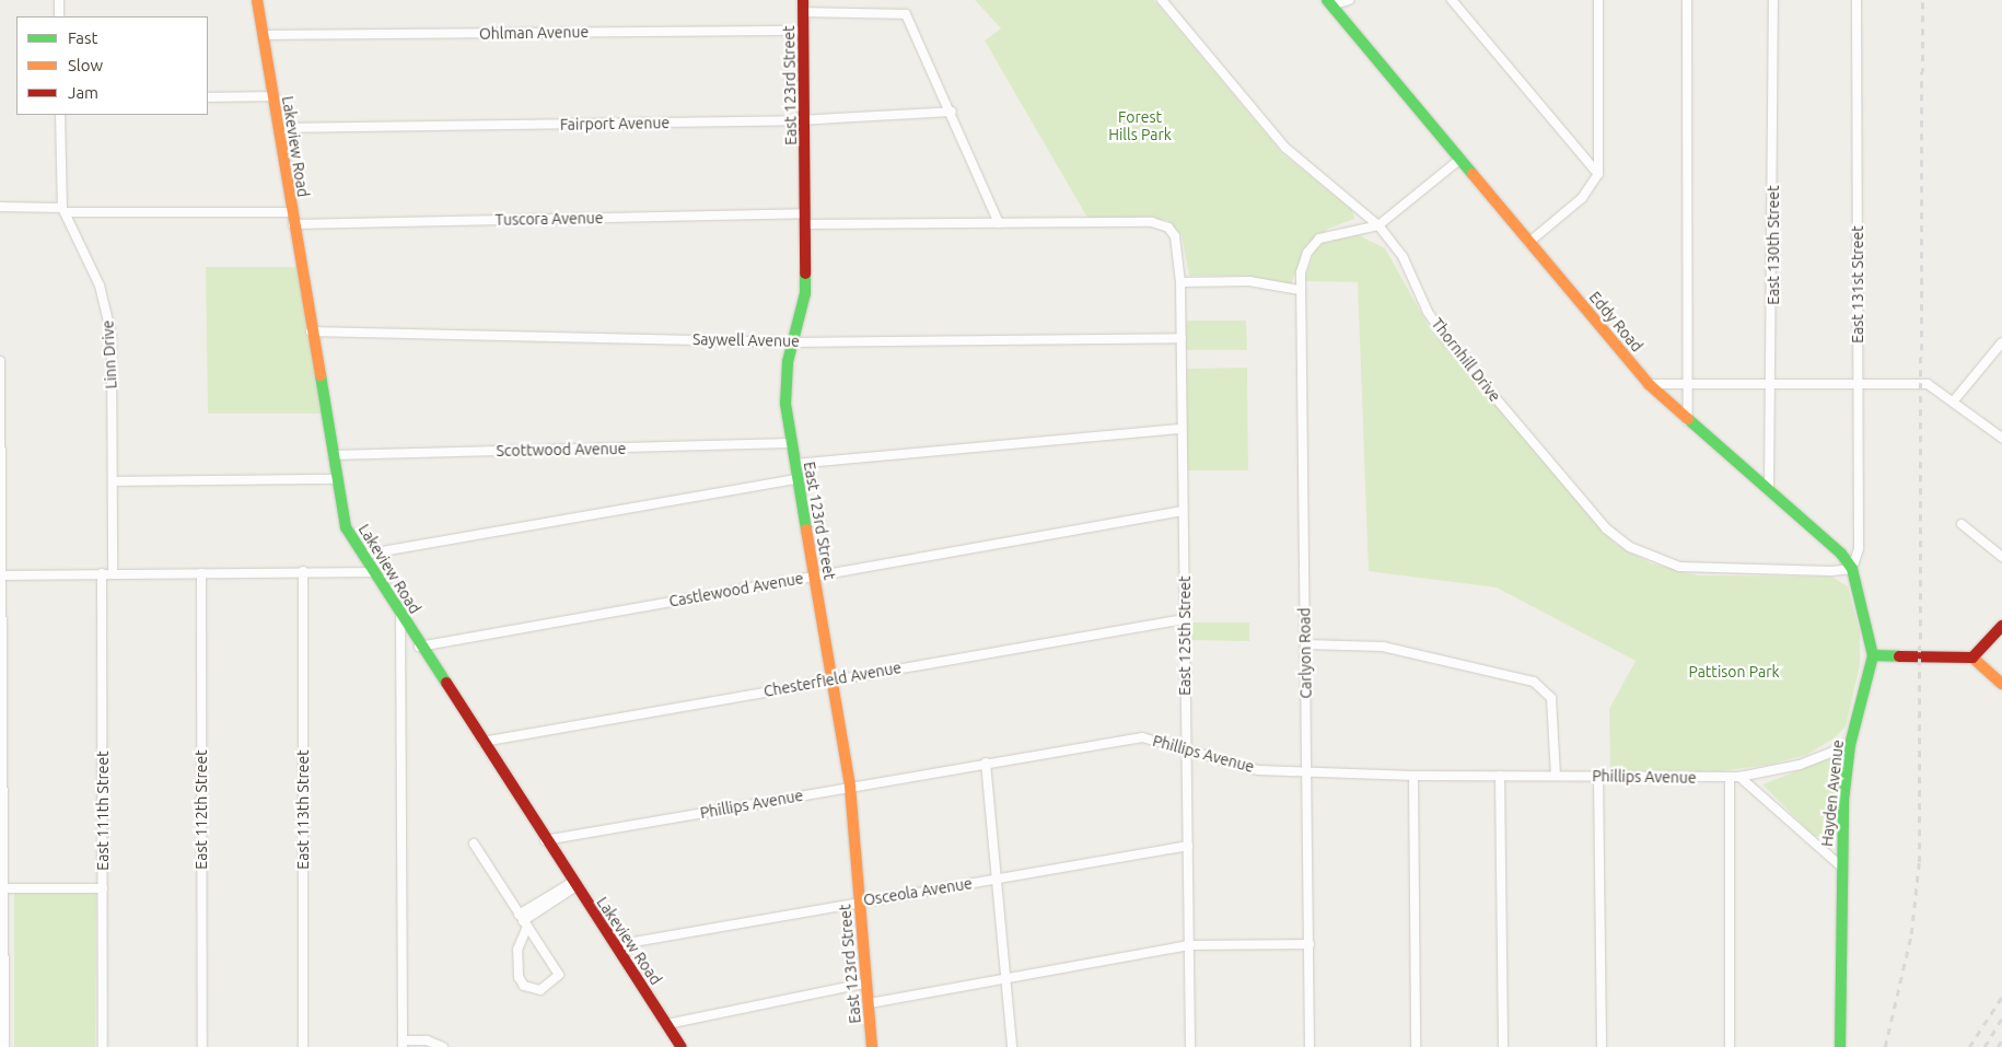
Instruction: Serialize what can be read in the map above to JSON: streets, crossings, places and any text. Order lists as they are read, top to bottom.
{
  "streets": {
    "street": [
      "Ohlman Avenue",
      "East 123rd Street",
      "Fairport Avenue",
      "Lakeview Road",
      "Tuscora Avenue",
      "East 130th Street",
      "East 131st Street",
      "Eddy Road",
      "Saywell Avenue",
      "Linn Drive",
      "Thornhill Drive",
      "Scottwood Avenue",
      "Castlewood Avenue",
      "East 125th Street",
      "Carlyon Road",
      "Chesterfield Avenue",
      "Phillips Avenue",
      "Hayden Avenue",
      "East 112th Street",
      "East 113th Street",
      "East 111th Street",
      "Osceola Avenue"
    ]
  },
  "crossings": [
    ["Ohlman Avenue", "East 123rd Street"],
    ["Ohlman Avenue", "Lakeview Road"],
    ["East 123rd Street", "Fairport Avenue"],
    ["East 123rd Street", "Tuscora Avenue"],
    ["East 123rd Street", "Saywell Avenue"],
    ["East 123rd Street", "Scottwood Avenue"],
    ["East 123rd Street", "Castlewood Avenue"],
    ["East 123rd Street", "Chesterfield Avenue"],
    ["East 123rd Street", "Phillips Avenue"],
    ["East 123rd Street", "Osceola Avenue"],
    ["Fairport Avenue", "Lakeview Road"],
    ["Lakeview Road", "Tuscora Avenue"],
    ["Lakeview Road", "Saywell Avenue"],
    ["Lakeview Road", "Scottwood Avenue"],
    ["Lakeview Road", "Castlewood Avenue"],
    ["Lakeview Road", "Chesterfield Avenue"],
    ["Lakeview Road", "Phillips Avenue"],
    ["Lakeview Road", "Osceola Avenue"],
    ["Tuscora Avenue", "East 125th Street"],
    ["East 130th Street", "Eddy Road"],
    ["East 131st Street", "Eddy Road"],
    ["East 131st Street", "Thornhill Drive"],
    ["Eddy Road", "Thornhill Drive"],
    ["Saywell Avenue", "East 125th Street"],
    ["Thornhill Drive", "Carlyon Road"],
    ["Castlewood Avenue", "East 125th Street"],
    ["East 125th Street", "Chesterfield Avenue"],
    ["East 125th Street", "Phillips Avenue"],
    ["East 125th Street", "Osceola Avenue"],
    ["Carlyon Road", "Phillips Avenue"],
    ["Phillips Avenue", "Hayden Avenue"]
  ],
  "parks": ["Forest Hills Park", "Pattison Park"],
  "legend": ["Fast", "Slow", "Jam"]
}
